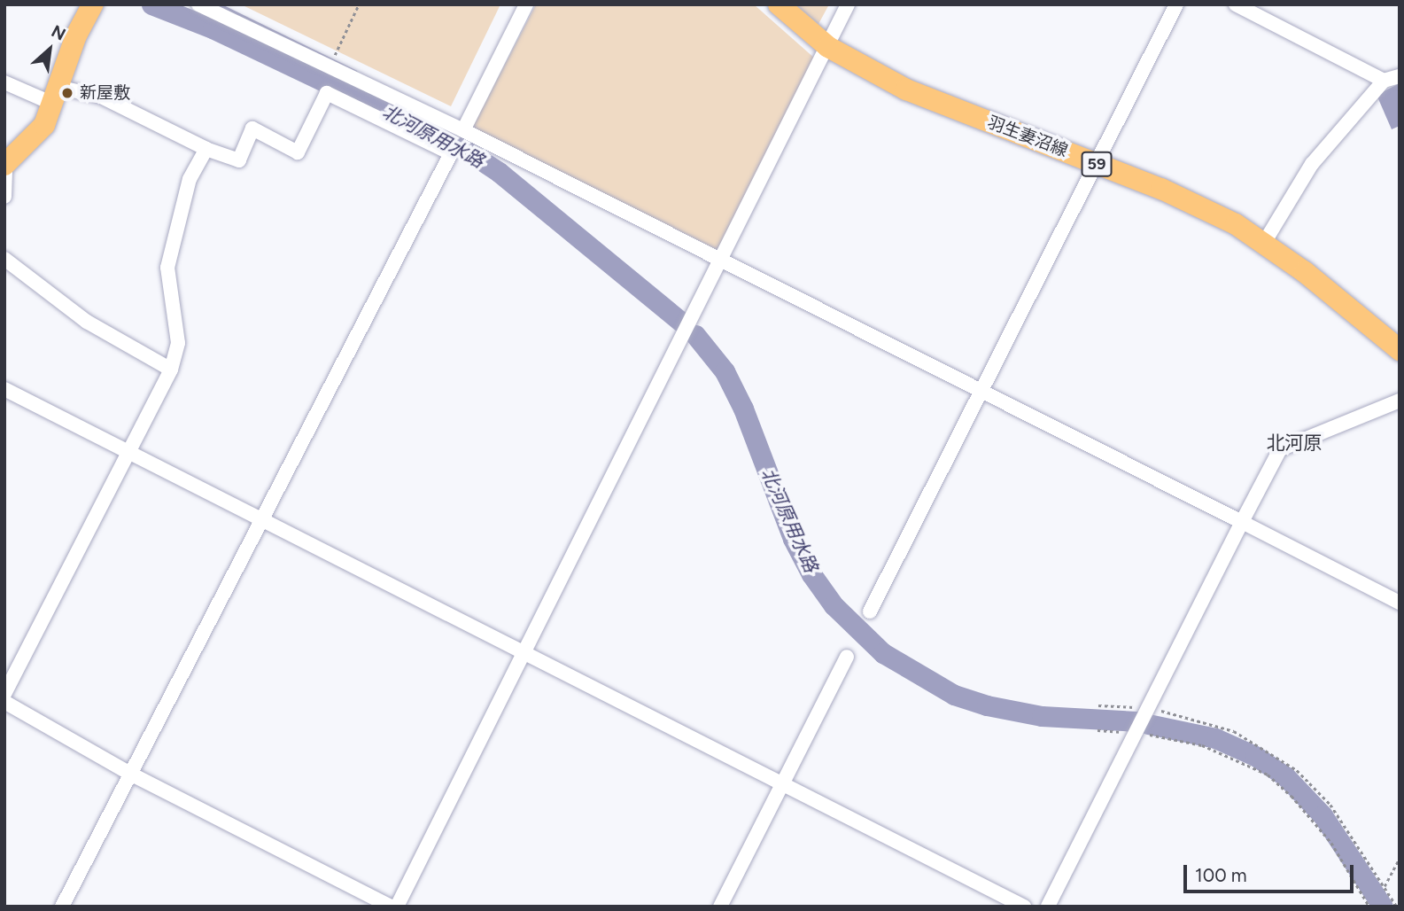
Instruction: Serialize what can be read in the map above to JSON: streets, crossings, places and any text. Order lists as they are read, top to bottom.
{
  "streets": {
    "main road": ["羽生妻沼線", "59"]
  },
  "districts": ["北河原"],
  "water": ["北河原用水路"],
  "places": ["新屋敷"],
  "scale_bar": "100 m",
  "north": "top right"
}
